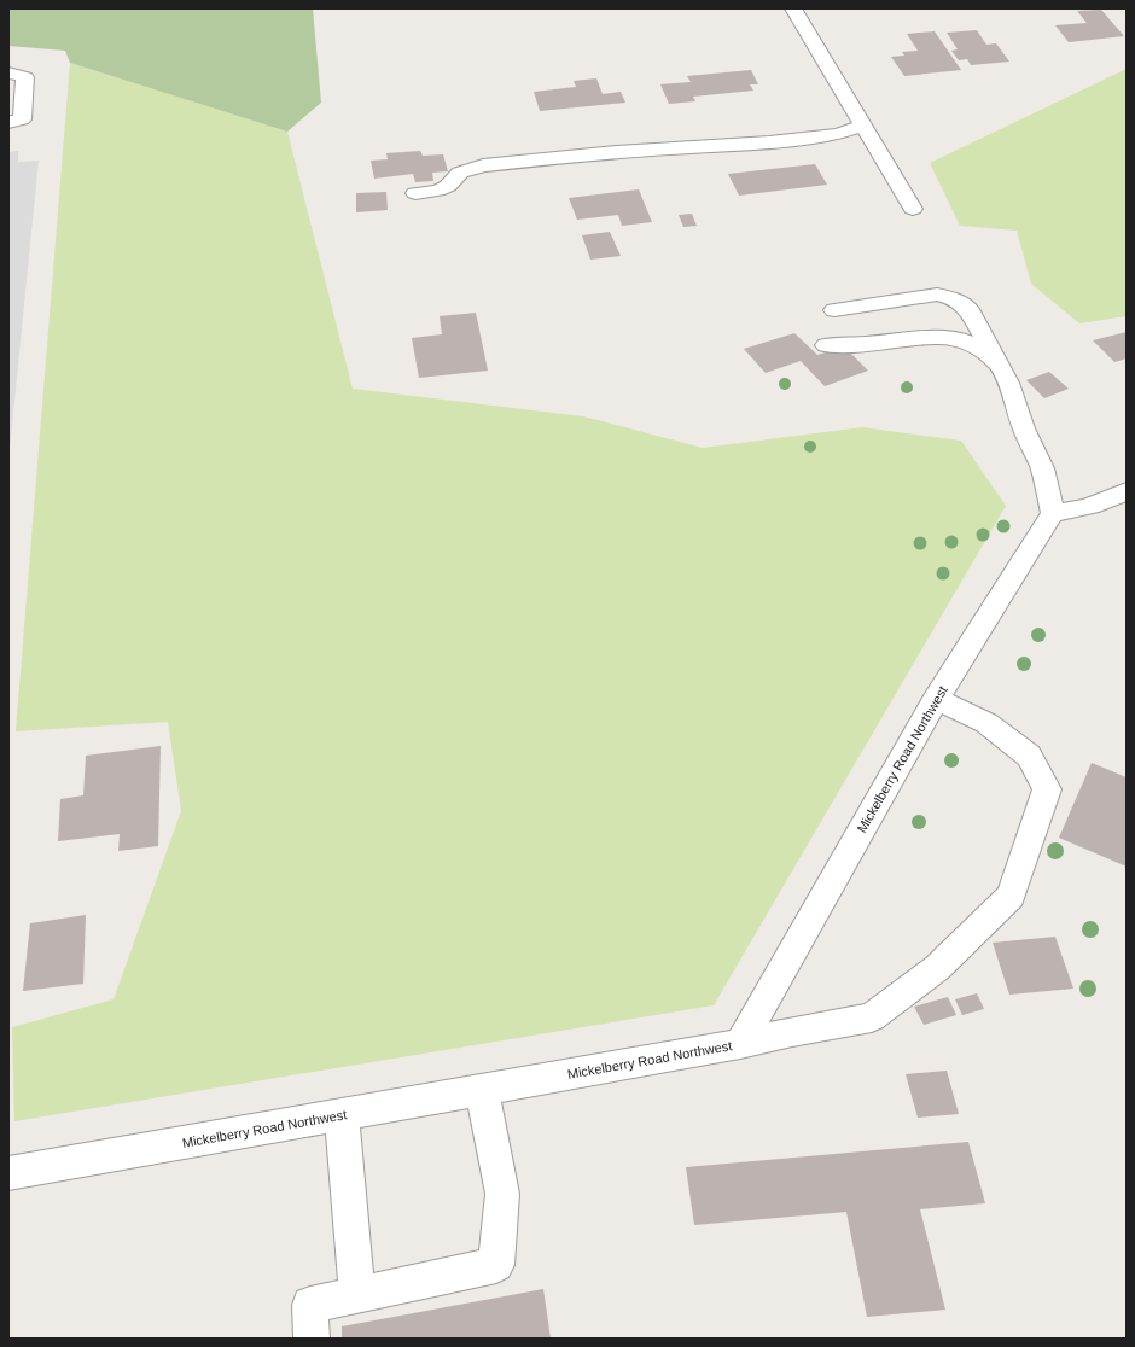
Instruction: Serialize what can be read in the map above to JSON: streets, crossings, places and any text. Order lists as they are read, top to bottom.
{
  "streets": {
    "street": ["Mickelberry Road Northwest"]
  }
}
